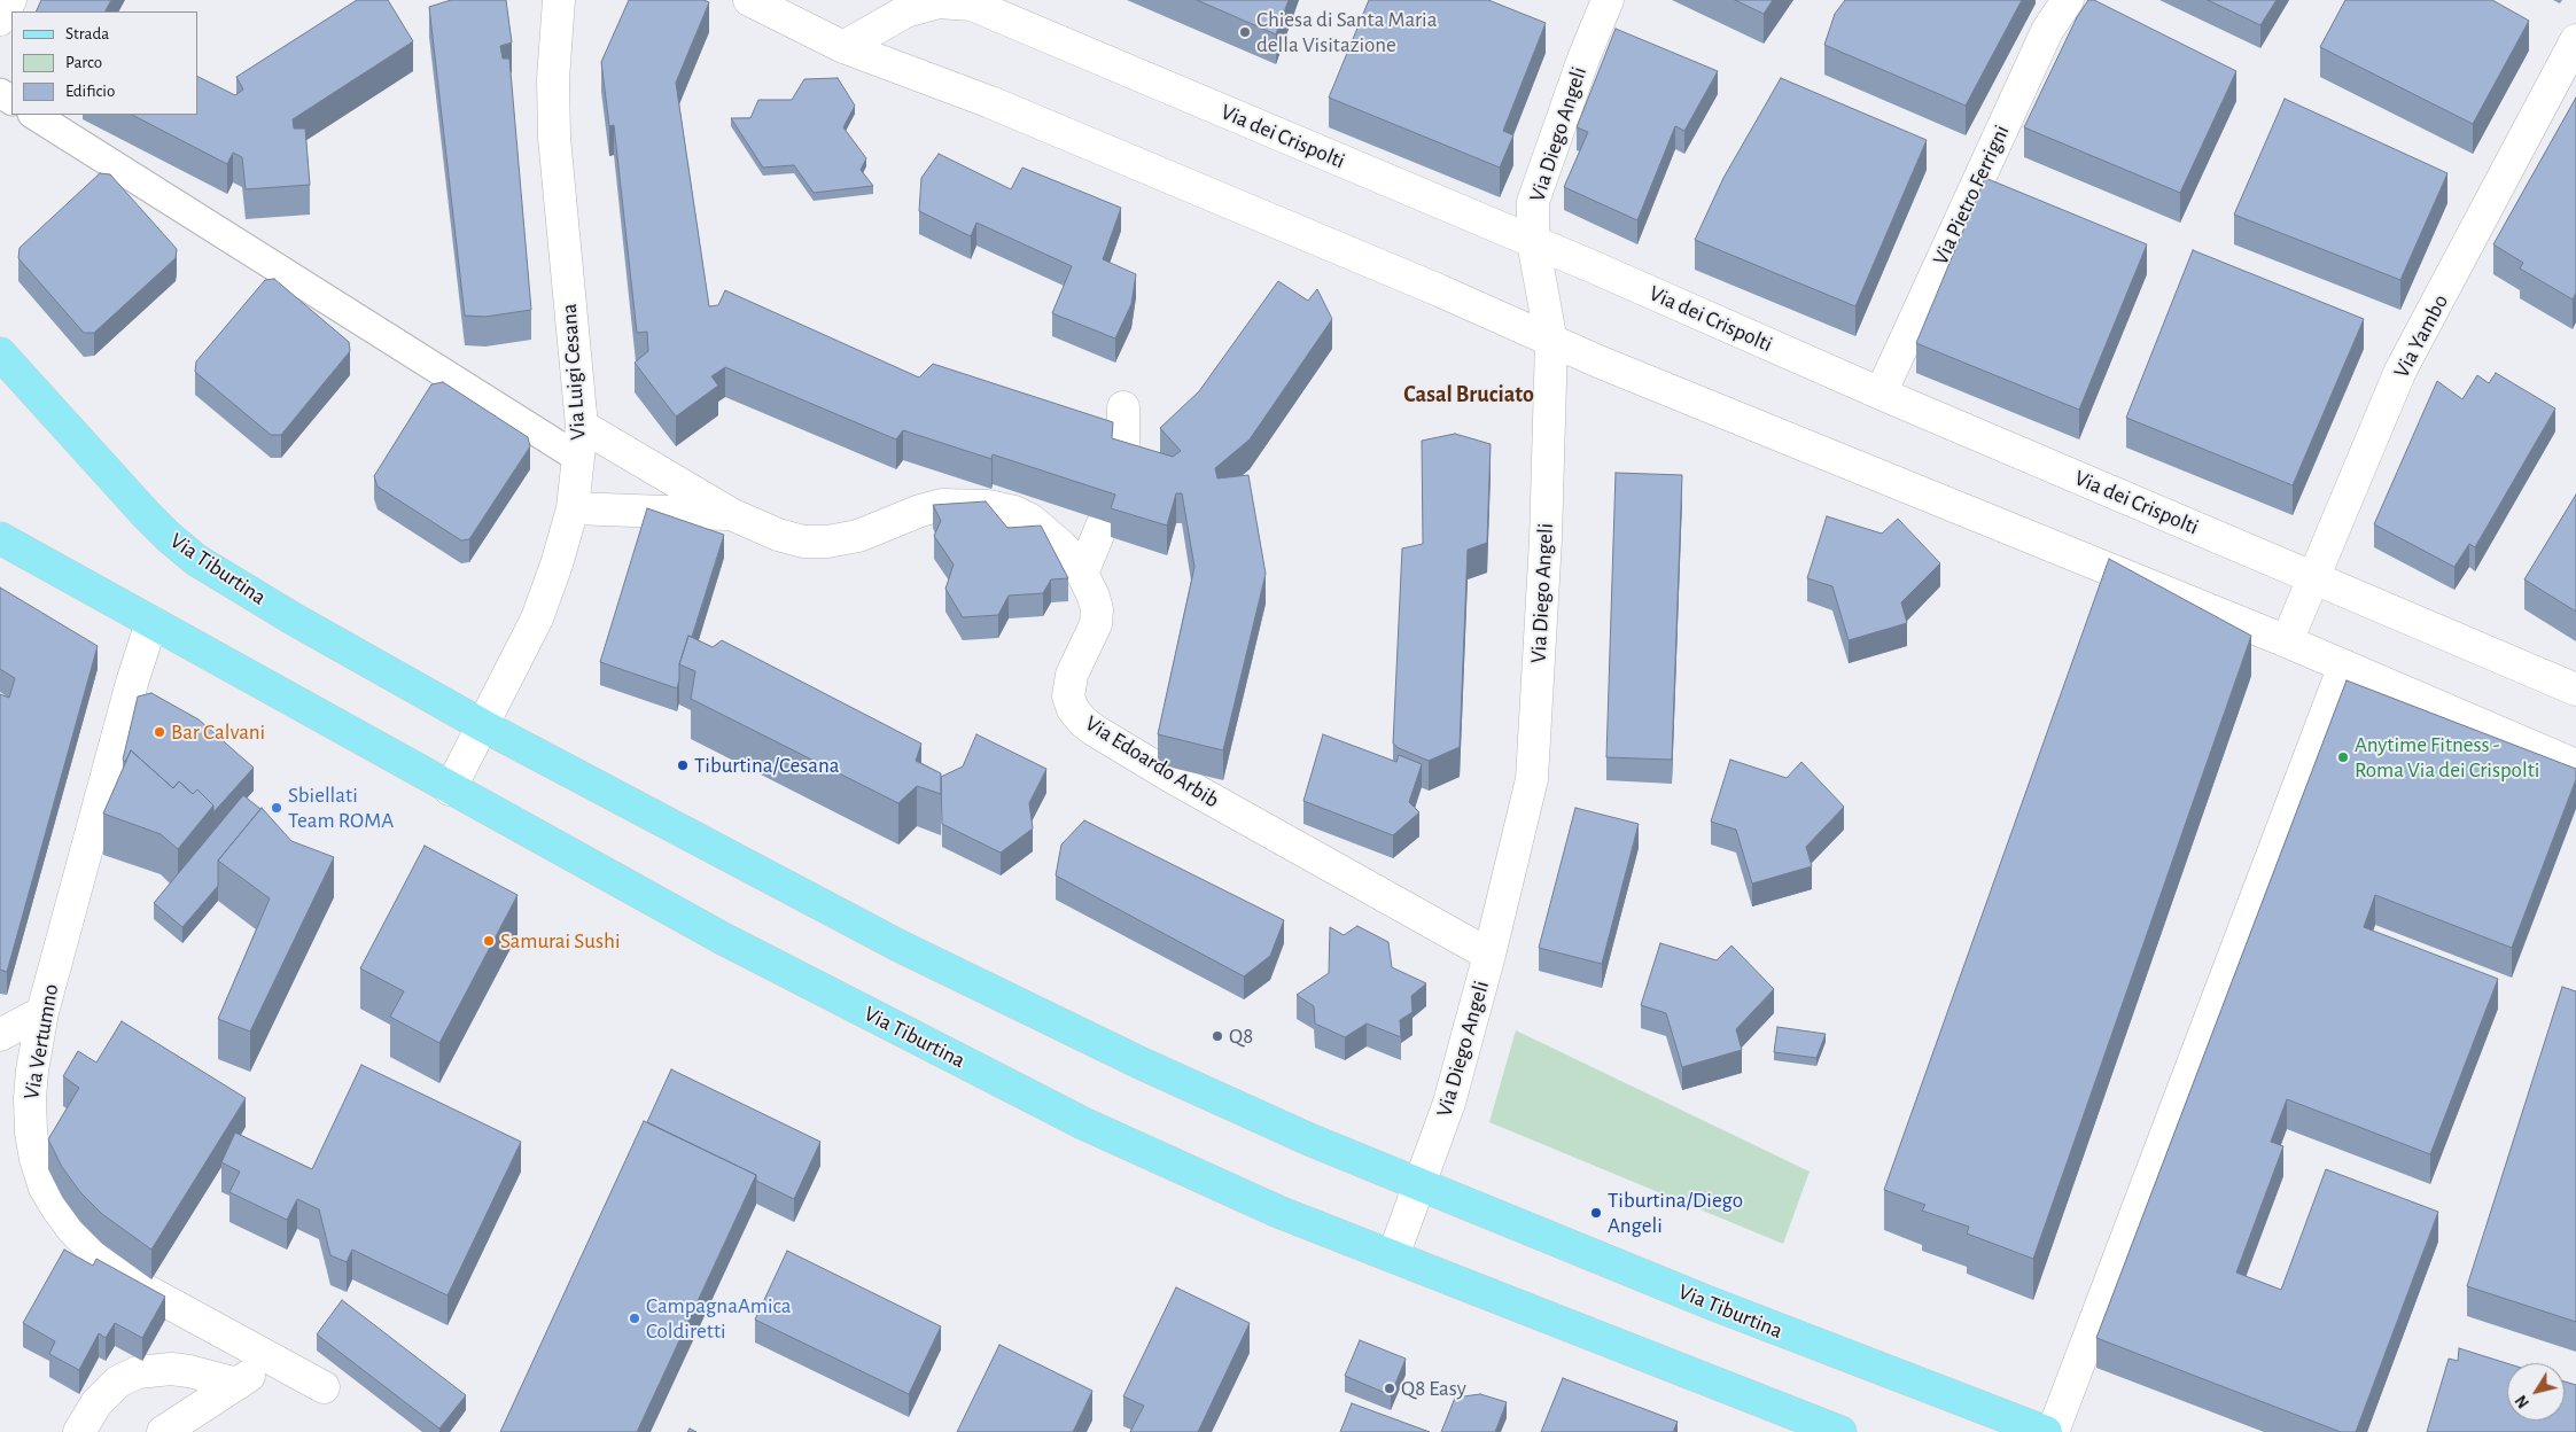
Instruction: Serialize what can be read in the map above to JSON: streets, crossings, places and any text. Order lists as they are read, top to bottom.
{
  "streets": {
    "main road": ["Via Tiburtina"],
    "street": [
      "Via Diego Angeli",
      "Via dei Crispolti",
      "Via Pietro Ferrigni",
      "Via Yambo",
      "Via Luigi Cesana",
      "Via Edoardo Arbib",
      "Via Vertumno"
    ]
  },
  "crossings": [
    ["Via Diego Angeli", "Via dei Crispolti"],
    ["Via Diego Angeli", "Via Tiburtina"],
    ["Via Diego Angeli", "Via Edoardo Arbib"],
    ["Via dei Crispolti", "Via Pietro Ferrigni"],
    ["Via dei Crispolti", "Via Yambo"],
    ["Via Luigi Cesana", "Via Tiburtina"],
    ["Via Luigi Cesana", "Via Edoardo Arbib"],
    ["Via Tiburtina", "Via Vertumno"]
  ],
  "districts": ["Casal Bruciato"],
  "places": [
    "Chiesa di Santa Maria della Visitazione",
    "Bar Calvani",
    "Anytime Fitness - Roma Via dei Crispolti",
    "Tiburtina/Cesana",
    "Sbiellati Team ROMA",
    "Samurai Sushi",
    "Q8",
    "Tiburtina/Diego Angeli",
    "CampagnaAmica Coldiretti",
    "Q8 Easy"
  ],
  "legend": ["Strada", "Parco", "Edificio"],
  "north": "bottom left"
}
